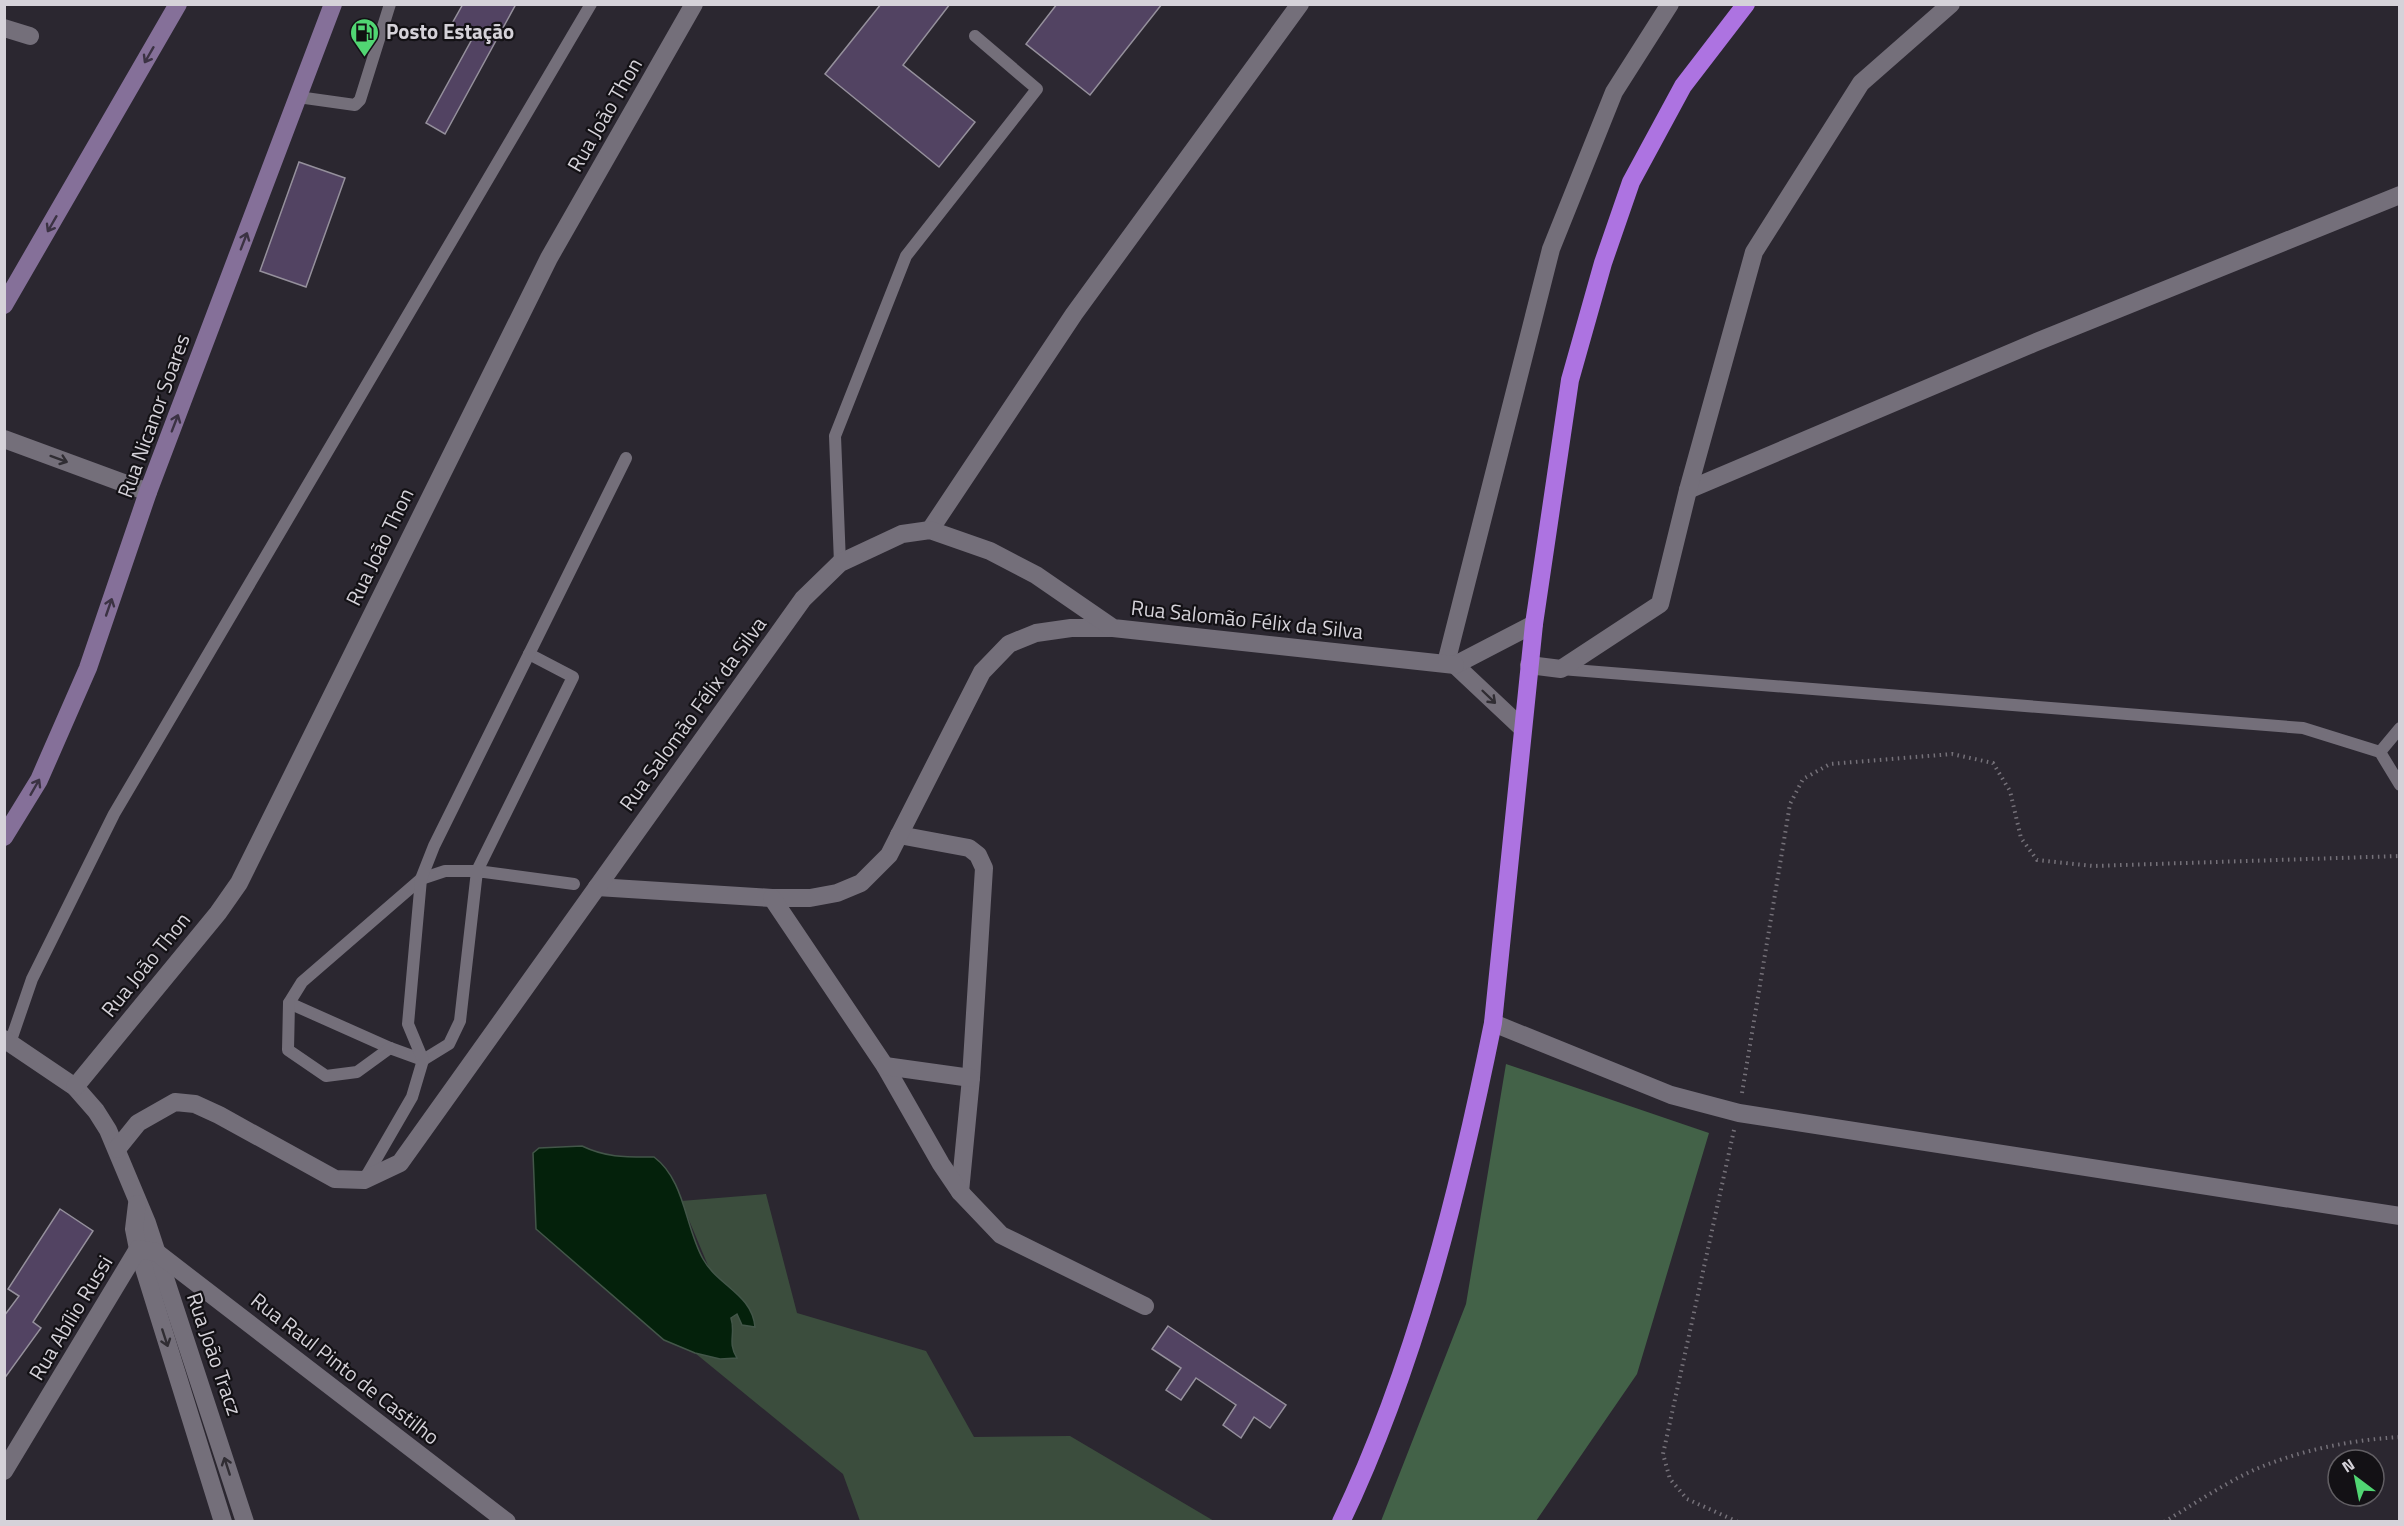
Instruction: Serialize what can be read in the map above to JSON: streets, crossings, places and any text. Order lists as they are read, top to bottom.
{
  "streets": {
    "street": [
      "Rua João Thon",
      "Rua Nicanor Soares",
      "Rua Salomão Félix da Silva",
      "Rua Abílio Russi",
      "Rua João Tracz",
      "Rua Raul Pinto de Castilho"
    ]
  },
  "crossings": [
    ["Rua João Thon", "Rua João Tracz"],
    ["Rua Salomão Félix da Silva", "Rua João Tracz"],
    ["Rua Abílio Russi", "Rua João Tracz"],
    ["Rua Abílio Russi", "Rua Raul Pinto de Castilho"],
    ["Rua João Tracz", "Rua Raul Pinto de Castilho"]
  ],
  "one_way": ["Rua Nicanor Soares"],
  "places": {
    "fuel station": ["Posto Estação"]
  },
  "north": "top left"
}
